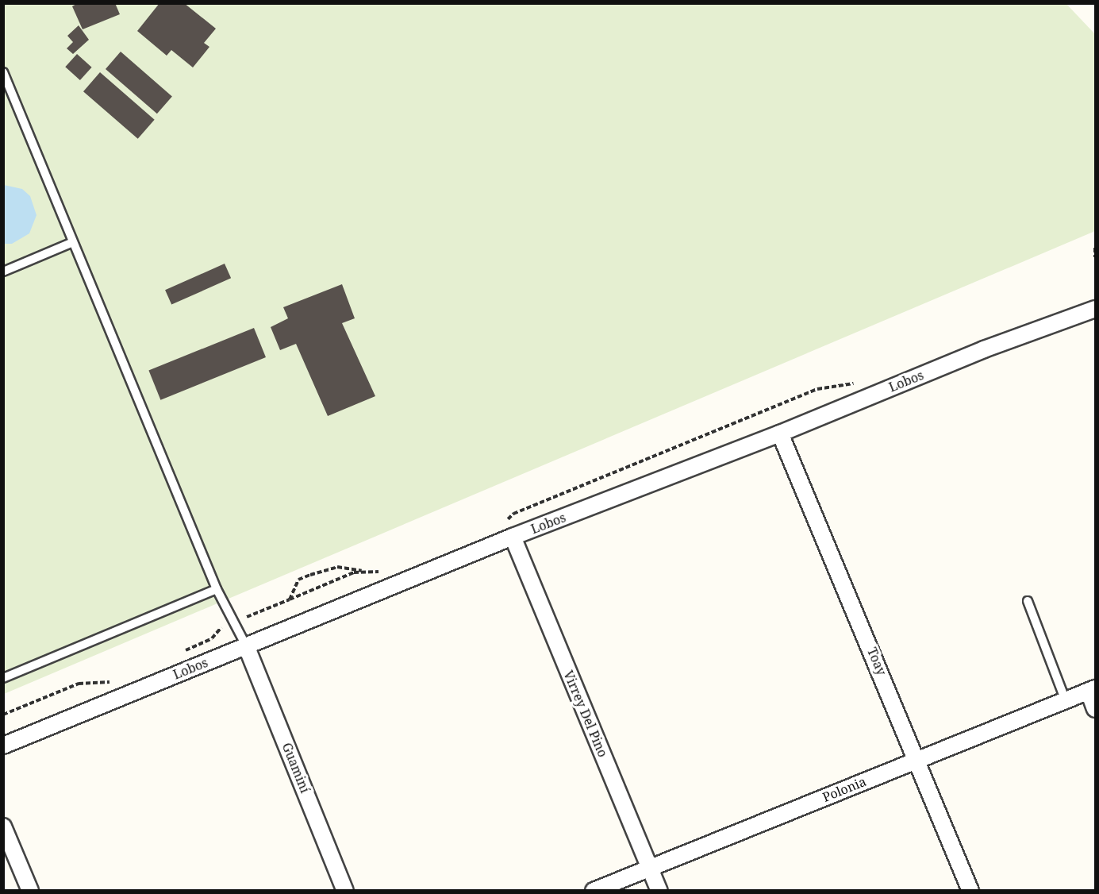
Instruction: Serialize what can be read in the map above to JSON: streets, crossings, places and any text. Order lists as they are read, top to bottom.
{
  "streets": {
    "street": [
      "Lobos",
      "Toay",
      "Virrey Del Pino",
      "Guaminí",
      "Polonia"
    ]
  },
  "crossings": [
    ["Lobos", "Toay"],
    ["Lobos", "Virrey Del Pino"],
    ["Lobos", "Guaminí"],
    ["Toay", "Polonia"],
    ["Virrey Del Pino", "Polonia"]
  ]
}
